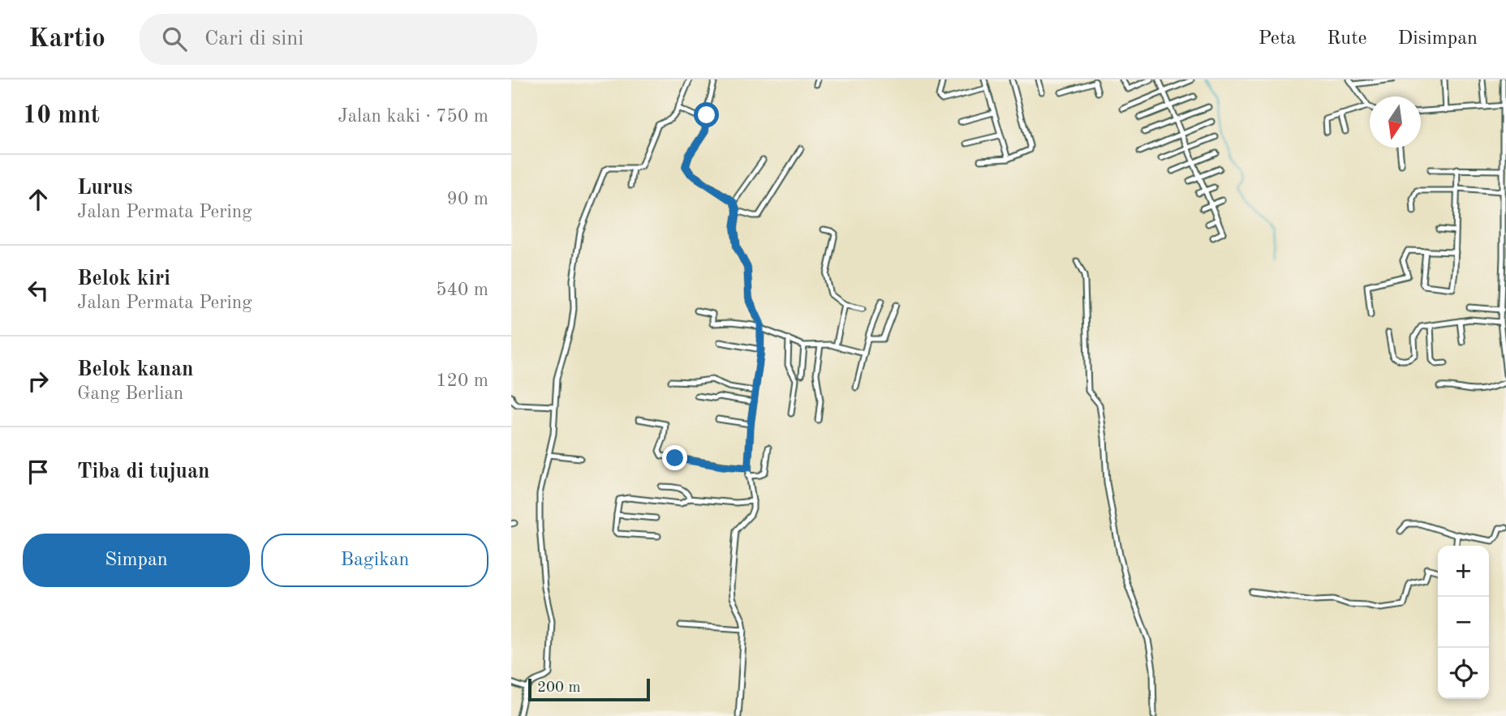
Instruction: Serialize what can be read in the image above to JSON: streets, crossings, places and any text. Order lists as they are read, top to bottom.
{
  "scale_bar": "200 m",
  "north": "bottom",
  "page": {
    "header": "Kartio",
    "search": "Cari di sini",
    "nav": ["Peta", "Rute", "Disimpan"],
    "heading": ["10 mnt", "Jalan kaki · 750 m"],
    "list": [
      ["Lurus", "Jalan Permata Pering", "90 m"],
      ["Belok kiri", "Jalan Permata Pering", "540 m"],
      ["Belok kanan", "Gang Berlian", "120 m"],
      "Tiba di tujuan"
    ],
    "buttons": ["Simpan", "Bagikan"],
    "map_buttons": ["+", "−"],
    "scale": "200 m"
  }
}
